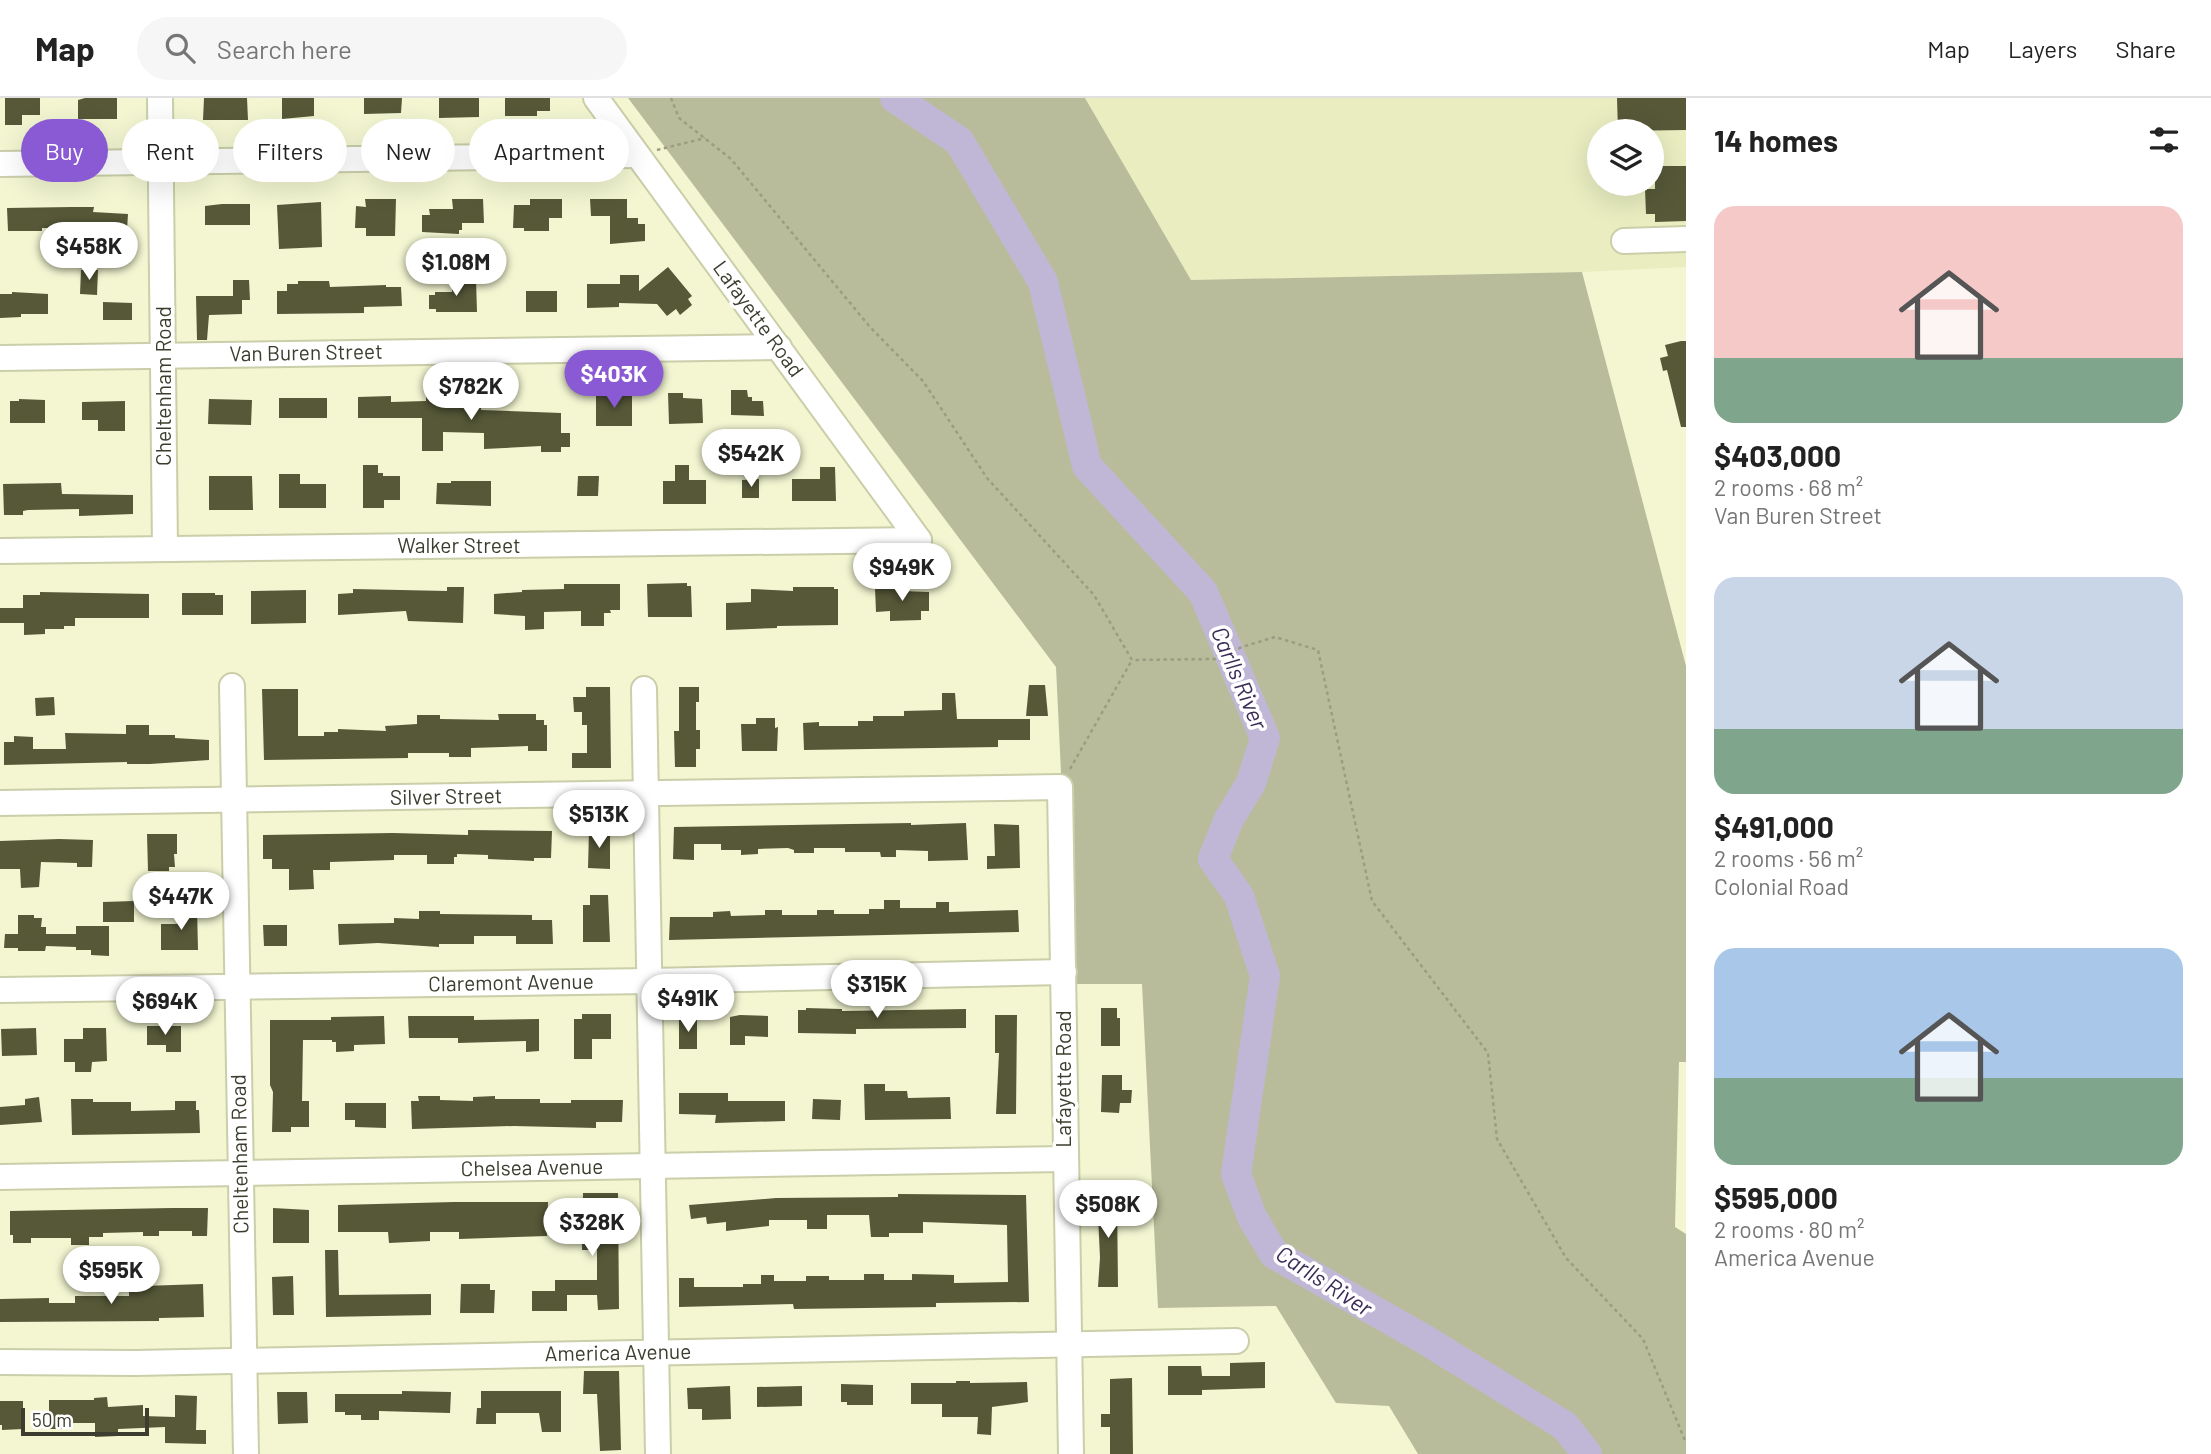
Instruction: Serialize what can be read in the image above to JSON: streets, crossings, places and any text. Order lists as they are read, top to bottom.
{
  "streets": {
    "street": [
      "Lafayette Road",
      "Van Buren Street",
      "Cheltenham Road",
      "Walker Street",
      "Silver Street",
      "Claremont Avenue",
      "Chelsea Avenue",
      "America Avenue"
    ]
  },
  "crossings": [
    ["Lafayette Road", "Van Buren Street"],
    ["Lafayette Road", "Walker Street"],
    ["Lafayette Road", "Silver Street"],
    ["Lafayette Road", "Claremont Avenue"],
    ["Lafayette Road", "Chelsea Avenue"],
    ["Lafayette Road", "America Avenue"],
    ["Van Buren Street", "Cheltenham Road"],
    ["Cheltenham Road", "Walker Street"],
    ["Cheltenham Road", "Silver Street"],
    ["Cheltenham Road", "Claremont Avenue"],
    ["Cheltenham Road", "Chelsea Avenue"],
    ["Cheltenham Road", "America Avenue"]
  ],
  "water": ["Carlls River"],
  "scale_bar": "50 m",
  "page": {
    "header": "Map",
    "search": "Search here",
    "nav": ["Map", "Layers", "Share"],
    "heading": "14 homes",
    "chip": [
      "Buy",
      "Rent",
      "Filters",
      "New",
      "Apartment"
    ],
    "list": [
      {
        "name": "$403,000",
        "note": "2 rooms · 68 m² · Van Buren Street"
      },
      {
        "name": "$491,000",
        "note": "2 rooms · 56 m² · Colonial Road"
      },
      {
        "name": "$595,000",
        "note": "2 rooms · 80 m² · America Avenue"
      }
    ],
    "price": [
      "$458K",
      "$1.08M",
      "$403K",
      "$782K",
      "$542K",
      "$949K",
      "$513K",
      "$447K",
      "$315K",
      "$491K",
      "$694K",
      "$508K",
      "$328K",
      "$595K"
    ],
    "scale": "50 m"
  }
}
